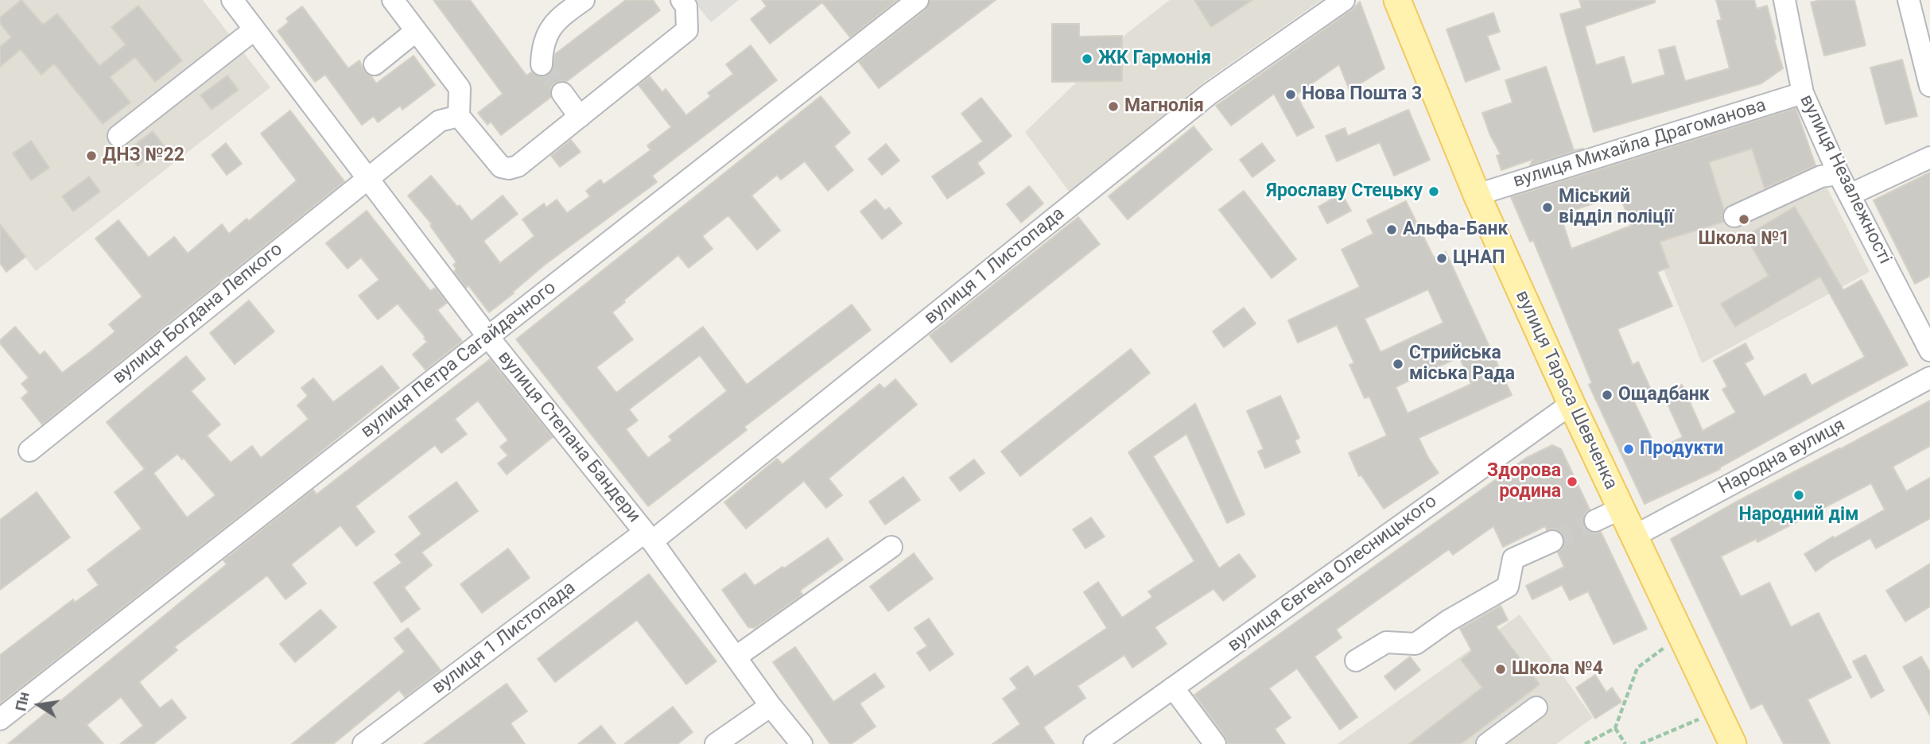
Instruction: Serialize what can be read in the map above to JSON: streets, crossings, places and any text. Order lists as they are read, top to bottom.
{
  "streets": {
    "main road": ["вулиця Тараса Шевченка"],
    "street": [
      "вулиця Михайла Драгоманова",
      "вулиця Незалежності",
      "вулиця 1 Листопада",
      "вулиця Богдана Лепкого",
      "вулиця Петра Сагайдачного",
      "вулиця Степана Бандери",
      "Народна вулиця",
      "вулиця Євгена Олесницького"
    ]
  },
  "crossings": [
    ["вулиця Михайла Драгоманова", "вулиця Незалежності"],
    ["вулиця Михайла Драгоманова", "вулиця Тараса Шевченка"],
    ["вулиця 1 Листопада", "вулиця Степана Бандери"],
    ["вулиця Богдана Лепкого", "вулиця Степана Бандери"],
    ["вулиця Петра Сагайдачного", "вулиця Степана Бандери"],
    ["вулиця Тараса Шевченка", "Народна вулиця"],
    ["вулиця Тараса Шевченка", "вулиця Євгена Олесницького"]
  ],
  "places": [
    "ЖК Гармонія",
    "Нова Пошта 3",
    "Магнолія",
    "ДНЗ №22",
    "Ярославу Стецьку",
    "Міський відділ поліції",
    "Школа №1",
    "Альфа-Банк",
    "ЦНАП",
    "Стрийська міська Рада",
    "Ощадбанк",
    "Продукти",
    "Здорова родина",
    "Народний дім",
    "Школа №4"
  ],
  "north": "left"
}
